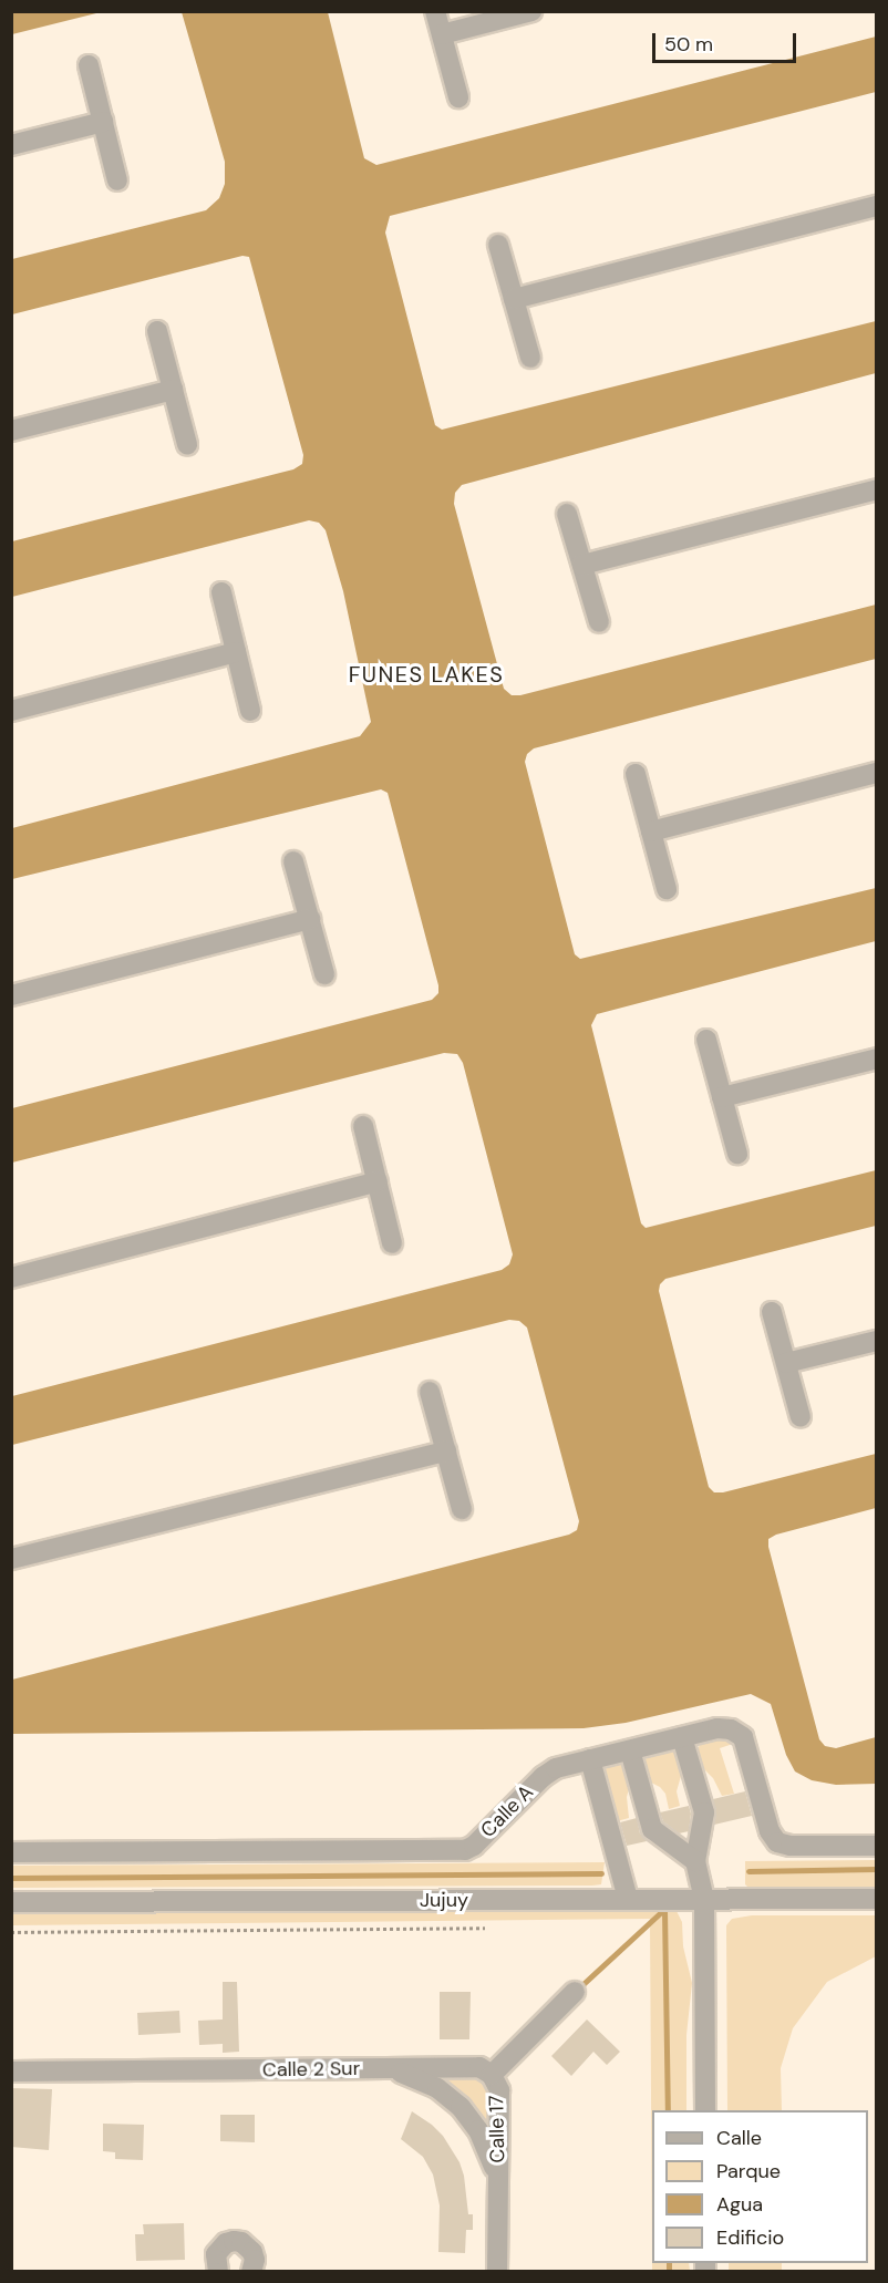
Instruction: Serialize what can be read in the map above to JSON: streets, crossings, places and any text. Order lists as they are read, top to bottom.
{
  "streets": {
    "street": [
      "Calle A",
      "Jujuy",
      "Calle 2 Sur",
      "Calle 17"
    ]
  },
  "crossings": [
    ["Calle 2 Sur", "Calle 17"]
  ],
  "districts": ["FUNES LAKES"],
  "legend": [
    "Calle",
    "Parque",
    "Agua",
    "Edificio"
  ],
  "scale_bar": "50 m"
}
